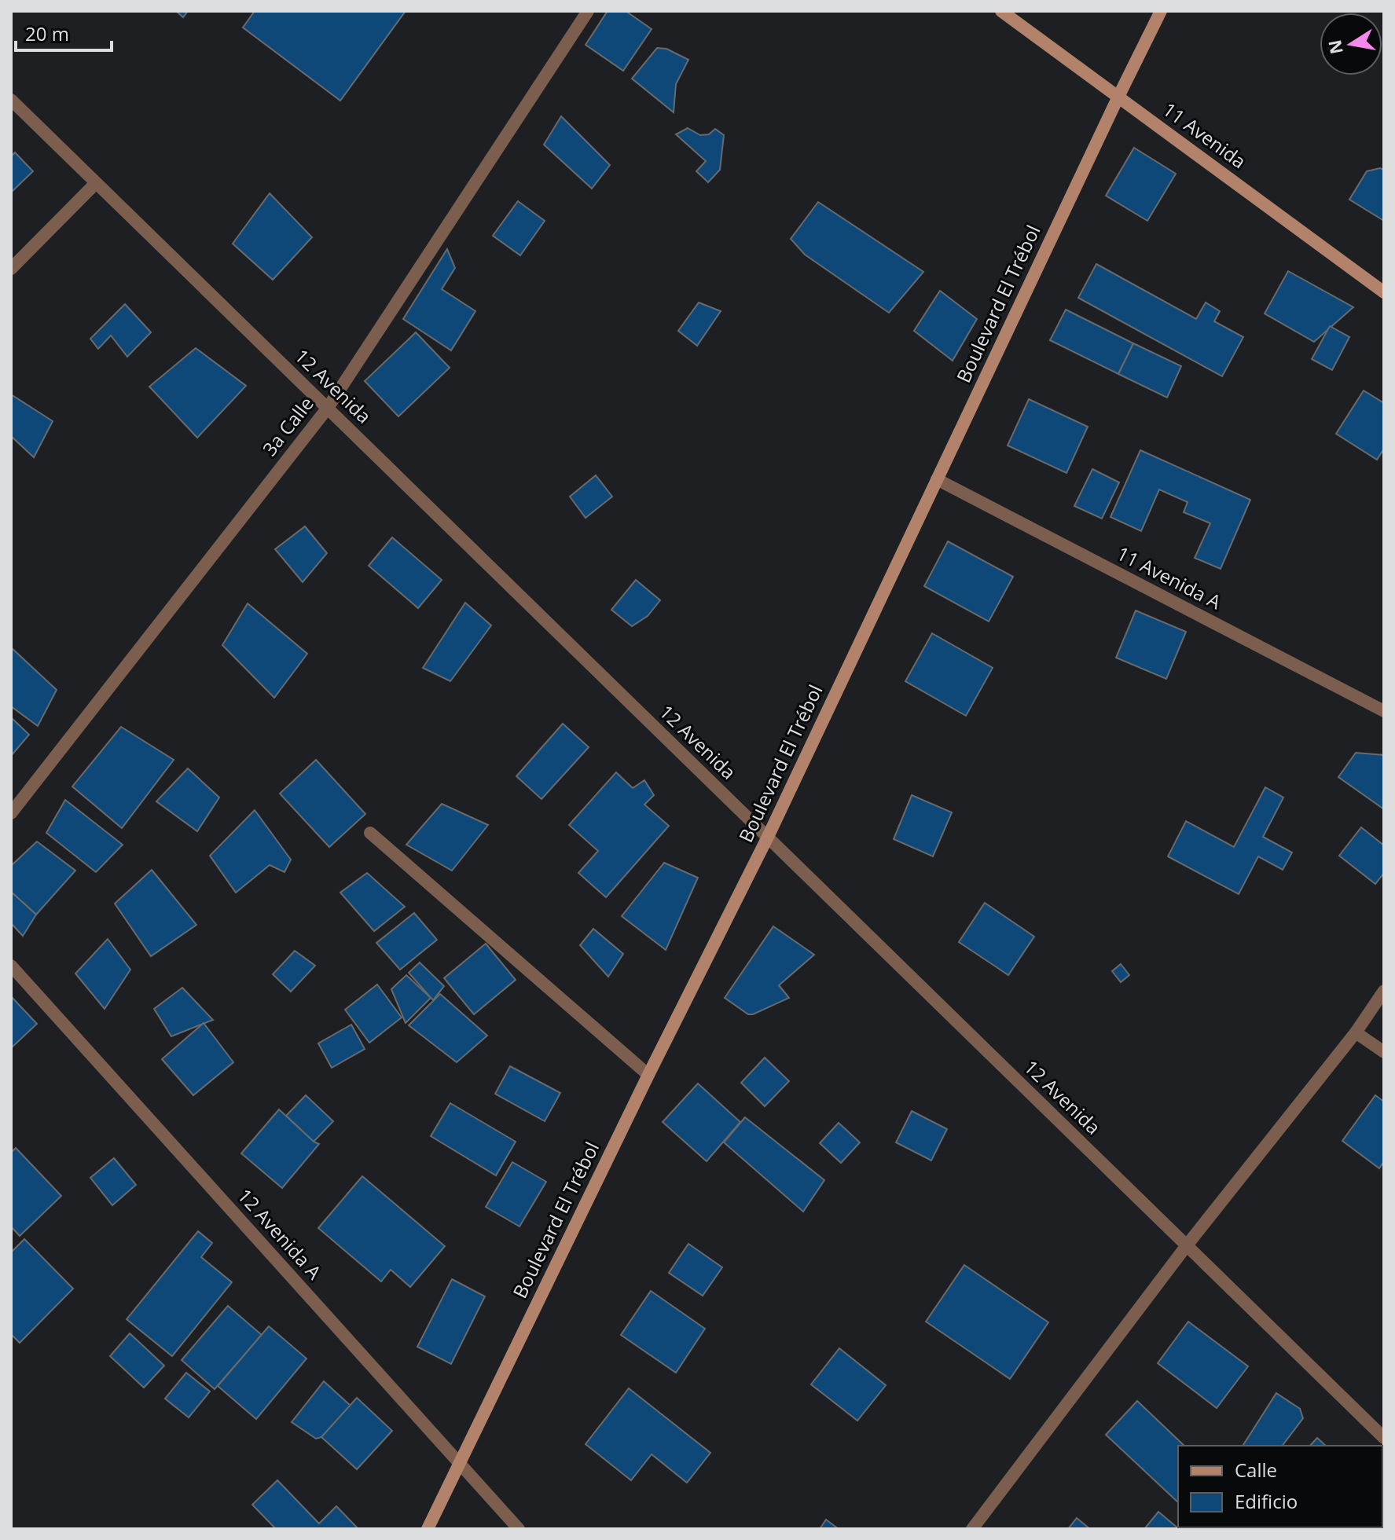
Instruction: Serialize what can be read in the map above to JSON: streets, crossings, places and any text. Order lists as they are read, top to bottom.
{
  "streets": {
    "main road": ["11 Avenida", "Boulevard El Trébol"],
    "street": [
      "12 Avenida",
      "3a Calle",
      "11 Avenida A",
      "12 Avenida A"
    ]
  },
  "crossings": [
    ["11 Avenida", "Boulevard El Trébol"],
    ["Boulevard El Trébol", "12 Avenida"],
    ["Boulevard El Trébol", "11 Avenida A"],
    ["Boulevard El Trébol", "12 Avenida A"],
    ["12 Avenida", "3a Calle"]
  ],
  "legend": ["Calle", "Edificio"],
  "scale_bar": "20 m",
  "north": "left"
}
